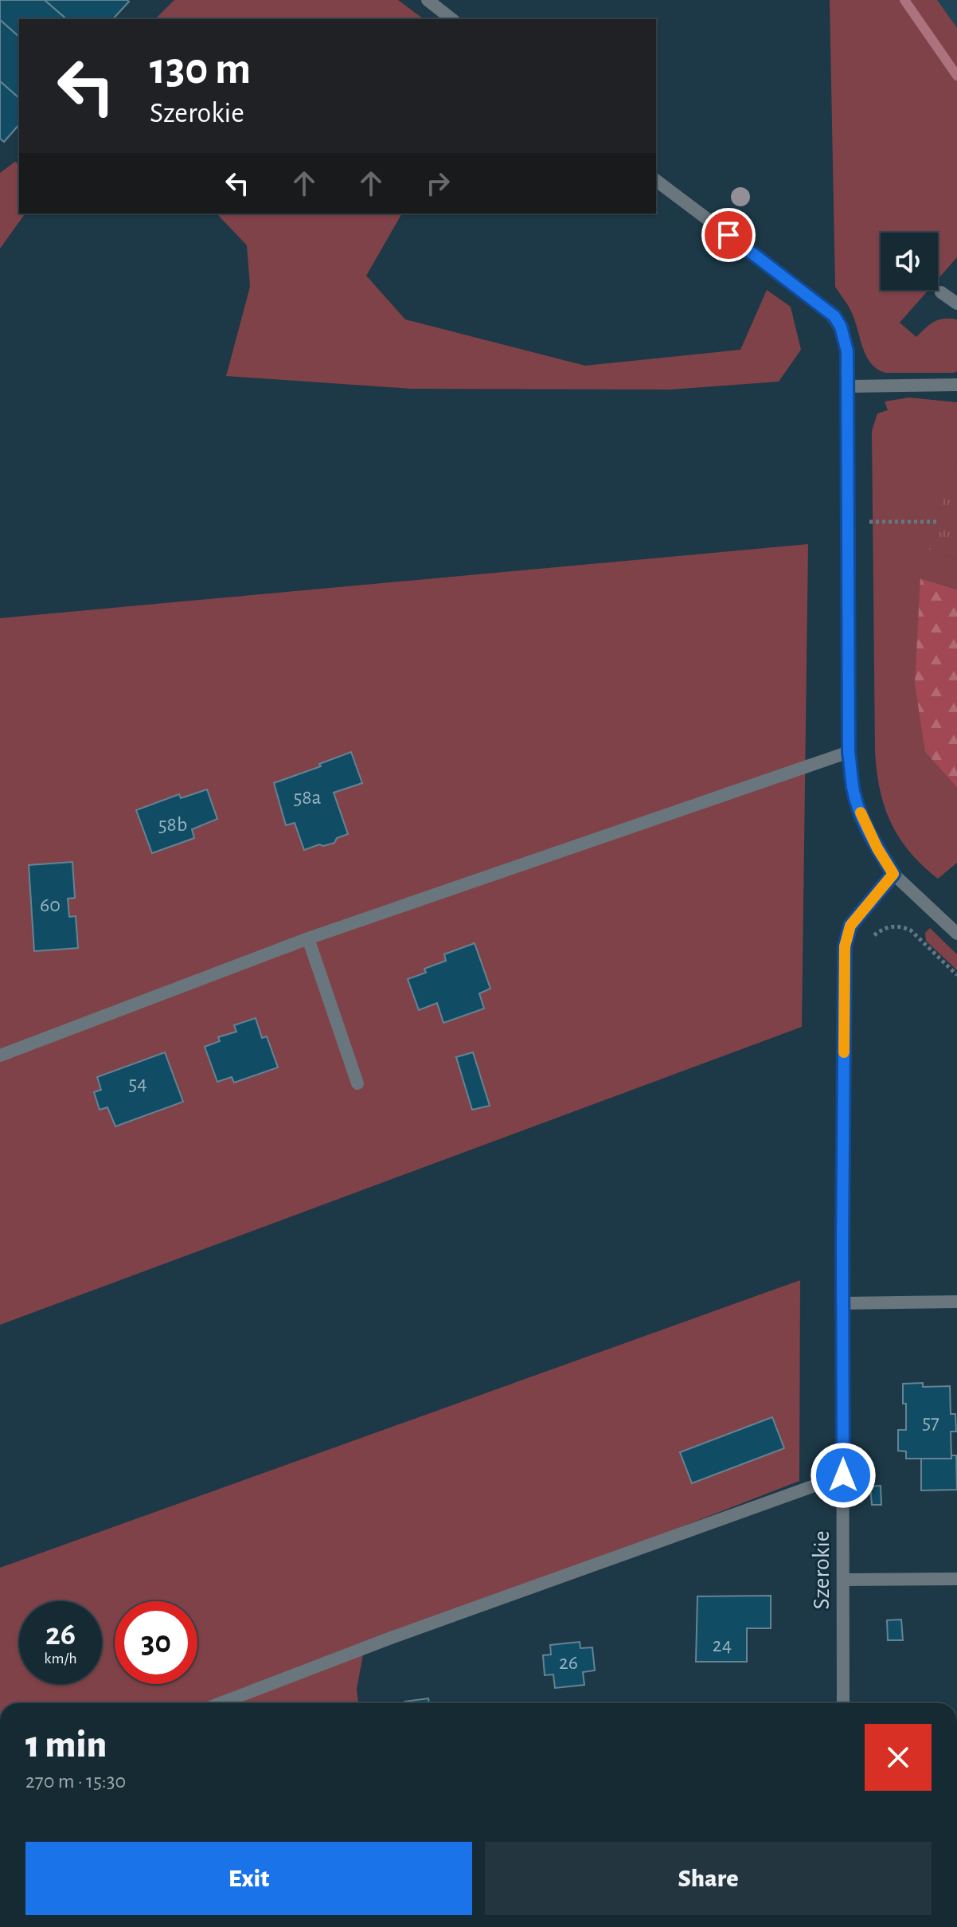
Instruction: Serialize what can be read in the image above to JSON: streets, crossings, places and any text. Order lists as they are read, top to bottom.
{
  "streets": {
    "street": ["Szerokie"]
  },
  "house_numbers": [
    "58a",
    "58b",
    "60",
    "54",
    "57",
    "24",
    "26"
  ],
  "page": {
    "turn": ["130 m", "Szerokie"],
    "speed": "26 km/h",
    "limit": "30",
    "heading": ["1 min", "270 m · 15:30"],
    "buttons": ["Exit", "Share"]
  }
}
